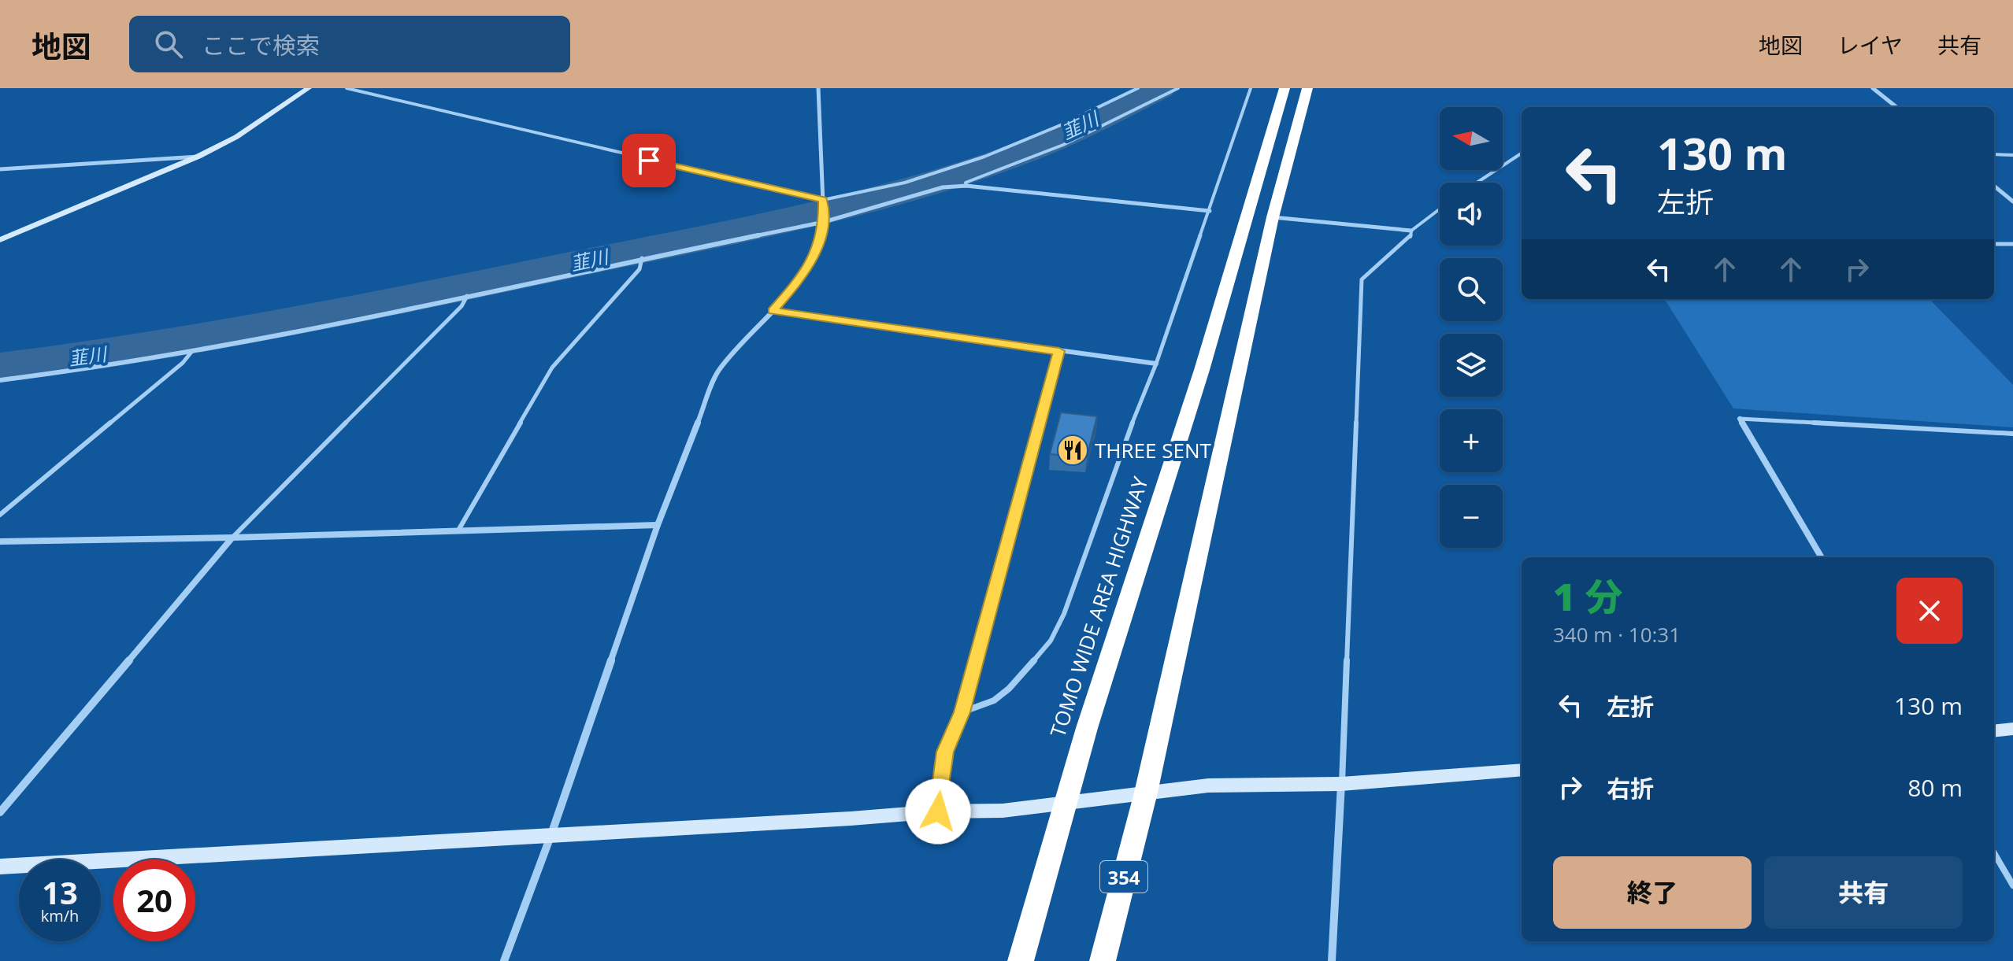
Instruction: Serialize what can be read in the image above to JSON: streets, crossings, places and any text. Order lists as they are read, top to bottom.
{
  "streets": {
    "highway": ["TOMO WIDE AREA HIGHWAY", "354"]
  },
  "water": ["韮川"],
  "places": {
    "restaurant": ["THREE SENT"]
  },
  "north": "left",
  "page": {
    "header": "地図",
    "search": "ここで検索",
    "nav": ["地図", "レイヤ", "共有"],
    "map_buttons": ["+", "−"],
    "turn": ["130 m", "左折"],
    "heading": ["1 分", "340 m · 10:31"],
    "list": [
      {
        "name": "左折",
        "value": "130 m"
      },
      {
        "name": "右折",
        "value": "80 m"
      }
    ],
    "buttons": ["終了", "共有"],
    "speed": "13 km/h",
    "limit": "20"
  }
}
